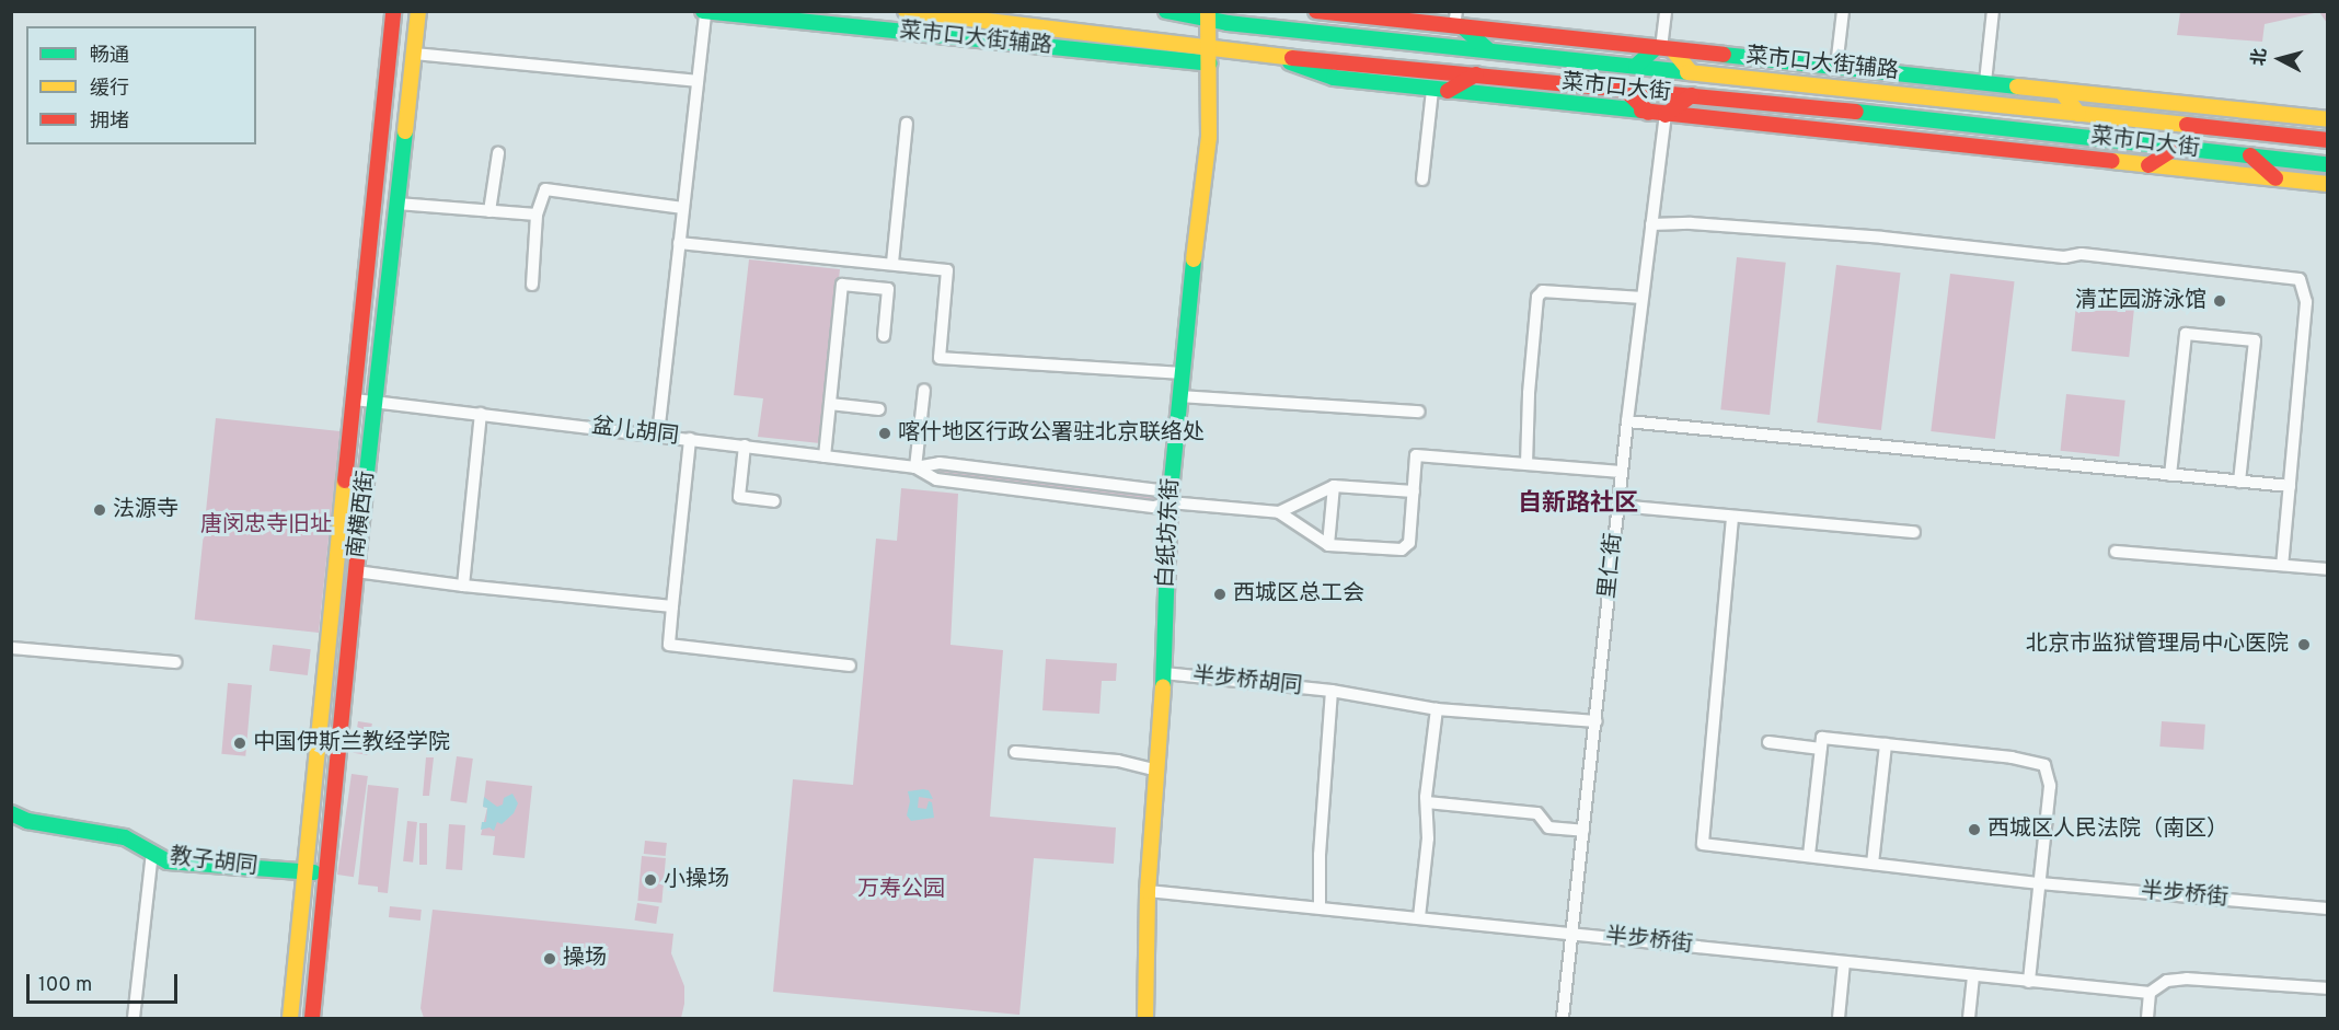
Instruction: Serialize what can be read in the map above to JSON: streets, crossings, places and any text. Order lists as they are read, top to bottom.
{
  "streets": {
    "main road": [
      "菜市口大街辅路",
      "菜市口大街",
      "南横西街",
      "白纸坊东街",
      "教子胡同"
    ],
    "street": [
      "盆儿胡同",
      "里仁街",
      "半步桥胡同",
      "半步桥街"
    ]
  },
  "crossings": [
    ["菜市口大街辅路", "菜市口大街"],
    ["菜市口大街辅路", "白纸坊东街"],
    ["菜市口大街", "白纸坊东街"],
    ["盆儿胡同", "南横西街"],
    ["盆儿胡同", "白纸坊东街"],
    ["南横西街", "教子胡同"],
    ["白纸坊东街", "半步桥胡同"],
    ["白纸坊东街", "半步桥街"],
    ["里仁街", "半步桥胡同"],
    ["里仁街", "半步桥街"]
  ],
  "districts": ["自新路社区"],
  "parks": ["唐闵忠寺旧址", "万寿公园"],
  "places": [
    "清芷园游泳馆",
    "喀什地区行政公署驻北京联络处",
    "法源寺",
    "西城区总工会",
    "北京市监狱管理局中心医院",
    "中国伊斯兰教经学院",
    "西城区人民法院（南区）",
    "小操场",
    "操场"
  ],
  "legend": ["畅通", "缓行", "拥堵"],
  "scale_bar": "100 m",
  "north": "left"
}
